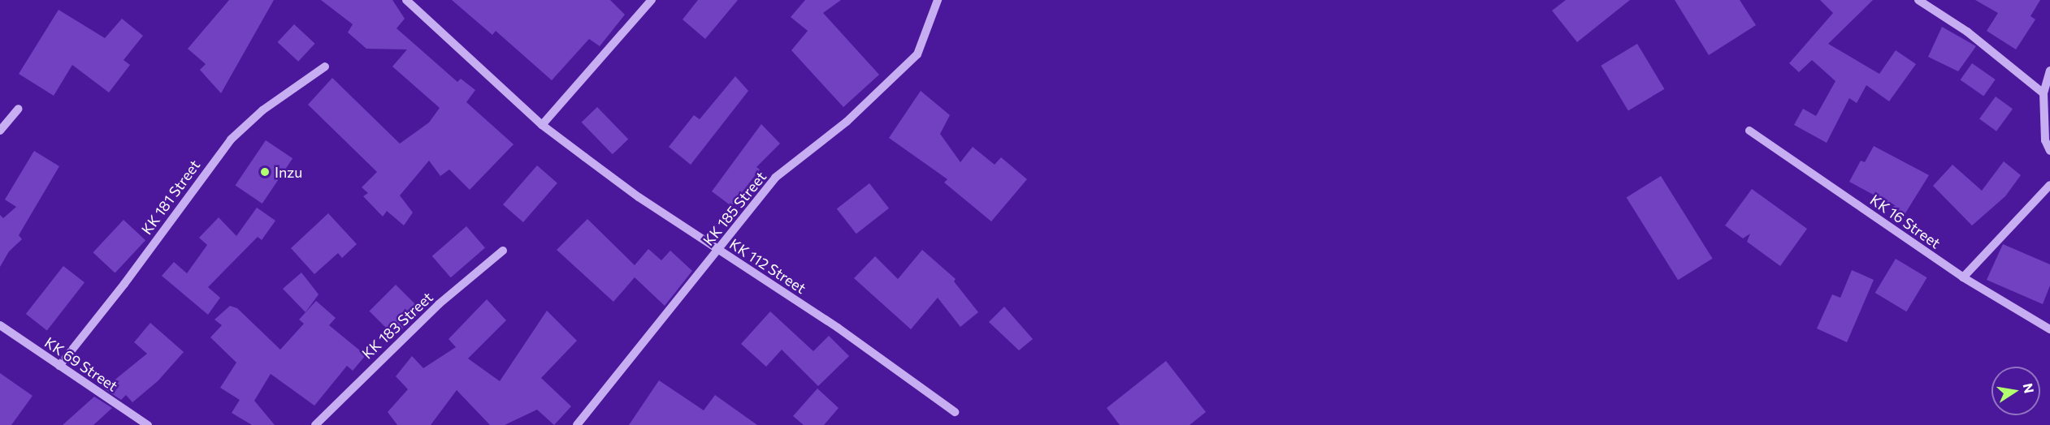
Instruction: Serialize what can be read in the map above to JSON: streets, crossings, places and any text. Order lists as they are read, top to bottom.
{
  "streets": {
    "street": [
      "KK 181 Street",
      "KK 185 Street",
      "KK 16 Street",
      "KK 112 Street",
      "KK 183 Street",
      "KK 69 Street"
    ]
  },
  "crossings": [
    ["KK 181 Street", "KK 69 Street"],
    ["KK 185 Street", "KK 112 Street"]
  ],
  "places": ["Inzu"],
  "north": "right"
}
